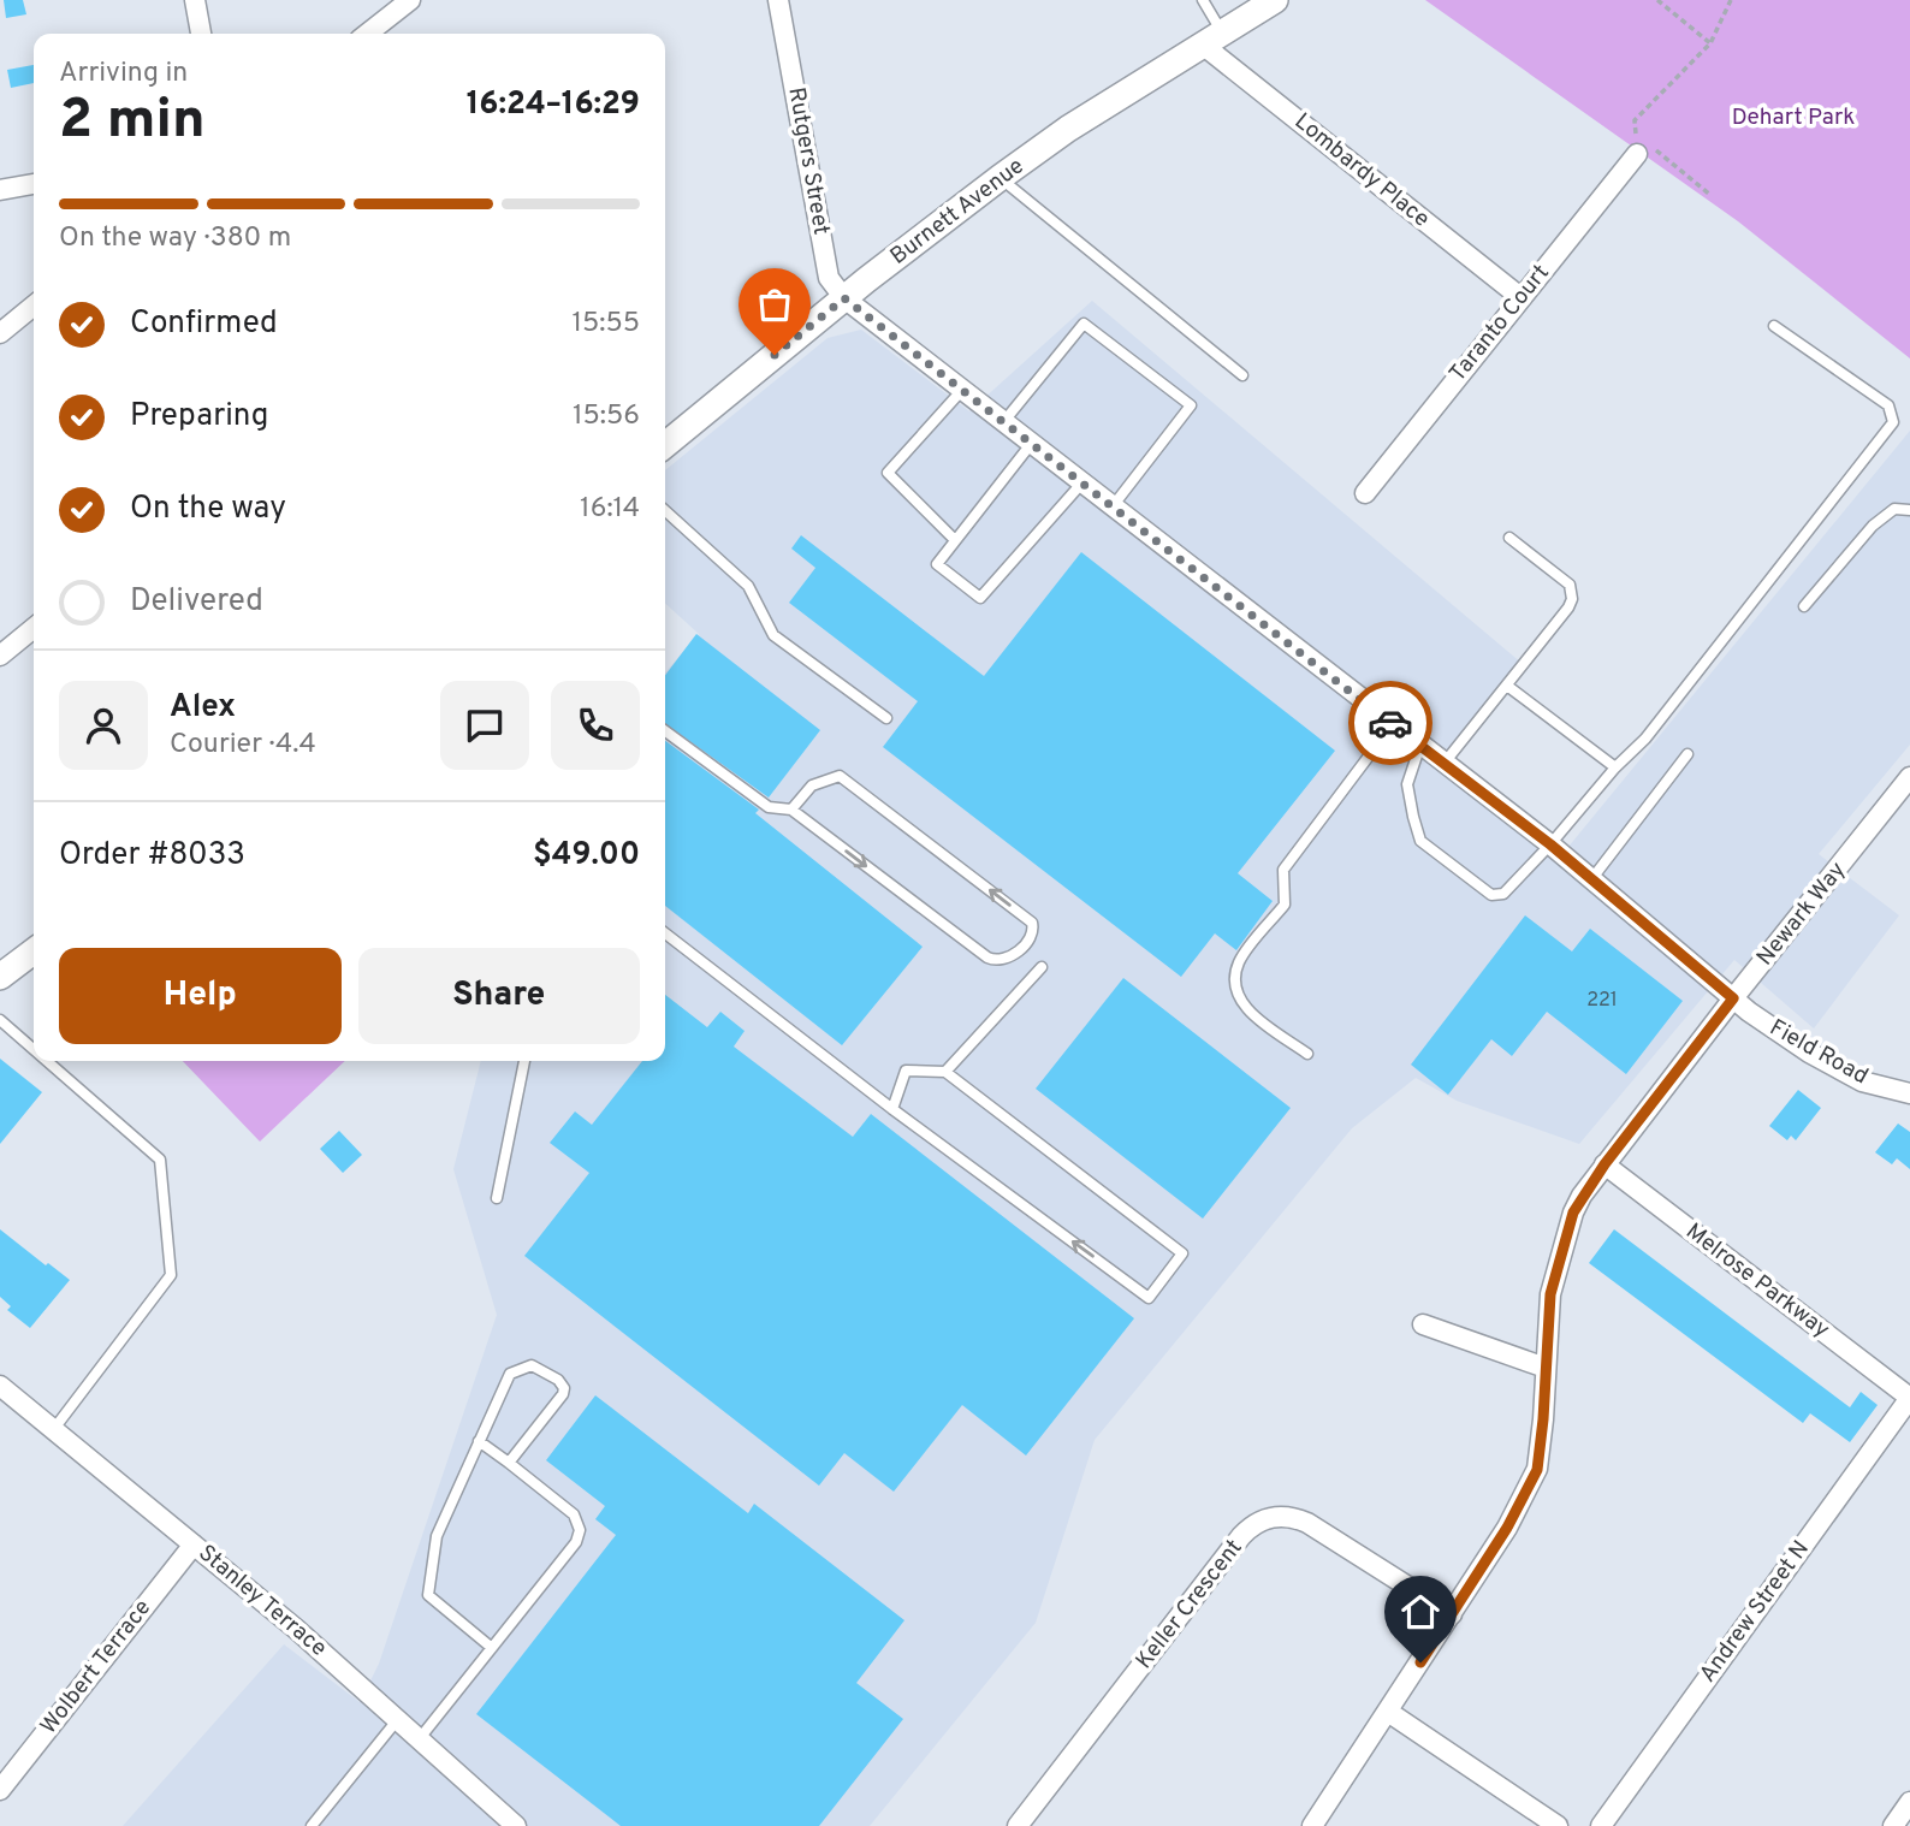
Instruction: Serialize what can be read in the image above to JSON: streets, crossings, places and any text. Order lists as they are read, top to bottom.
{
  "streets": {
    "street": [
      "Rutgers Street",
      "Lombardy Place",
      "Burnett Avenue",
      "Taranto Court",
      "Newark Way",
      "Field Road",
      "Melrose Parkway",
      "Stanley Terrace",
      "Keller Crescent",
      "Andrew Street N",
      "Wolbert Terrace"
    ]
  },
  "crossings": [
    ["Rutgers Street", "Burnett Avenue"],
    ["Rutgers Street", "Newark Way"],
    ["Rutgers Street", "Field Road"],
    ["Lombardy Place", "Burnett Avenue"],
    ["Lombardy Place", "Taranto Court"],
    ["Newark Way", "Field Road"],
    ["Newark Way", "Melrose Parkway"],
    ["Newark Way", "Keller Crescent"],
    ["Melrose Parkway", "Andrew Street N"],
    ["Stanley Terrace", "Wolbert Terrace"]
  ],
  "parks": ["Dehart Park"],
  "house_numbers": ["221"],
  "page": {
    "heading": ["2 min", "Arriving in", "16:24–16:29"],
    "panel": [
      "Alex",
      "Courier · 4.4",
      "Order #8033",
      "$49.00"
    ],
    "bar": "On the way · 380 m",
    "list": [
      ["Confirmed", "15:55"],
      ["Preparing", "15:56"],
      ["On the way", "16:14"],
      "Delivered"
    ],
    "buttons": ["Help", "Share"]
  }
}
